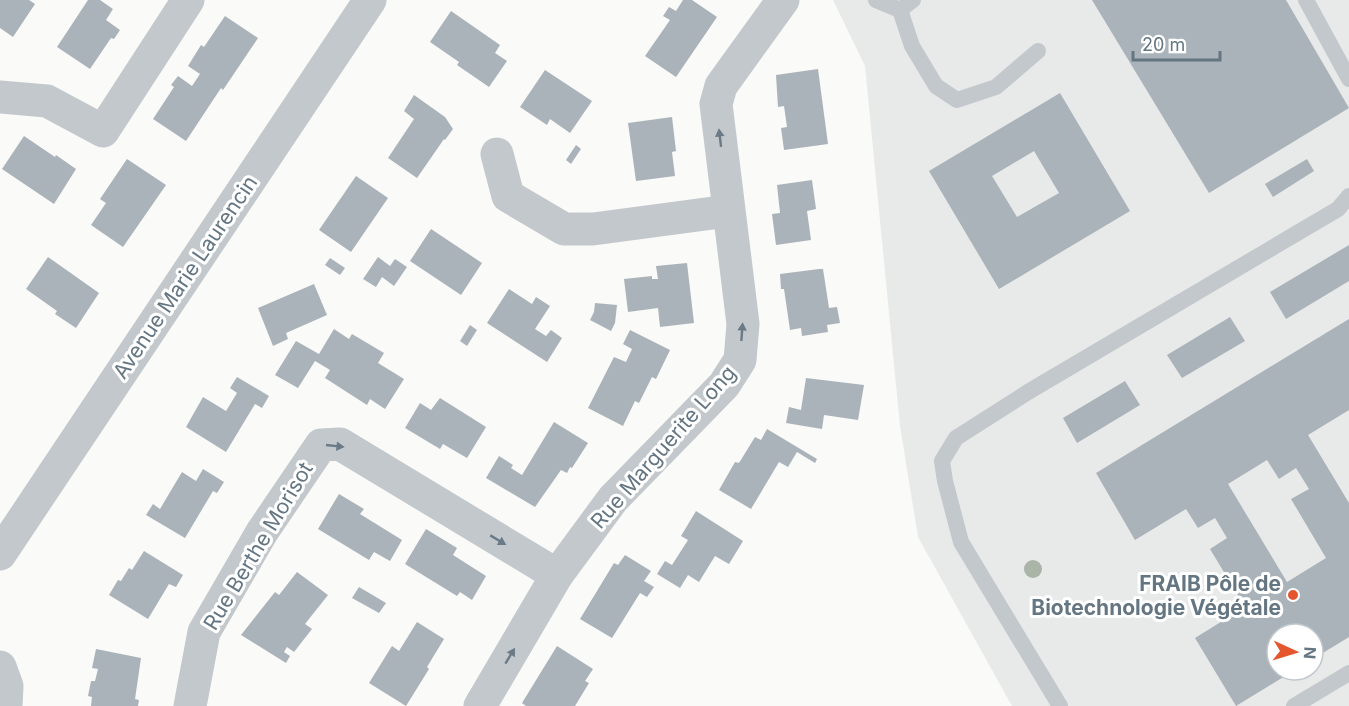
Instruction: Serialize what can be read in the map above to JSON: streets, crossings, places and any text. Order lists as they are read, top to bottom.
{
  "streets": {
    "street": ["Avenue Marie Laurencin", "Rue Marguerite Long", "Rue Berthe Morisot"]
  },
  "crossings": [
    ["Rue Marguerite Long", "Rue Berthe Morisot"]
  ],
  "one_way": ["Rue Marguerite Long"],
  "places": ["FRAIB Pôle de Biotechnologie Végétale"],
  "scale_bar": "20 m",
  "north": "right"
}
